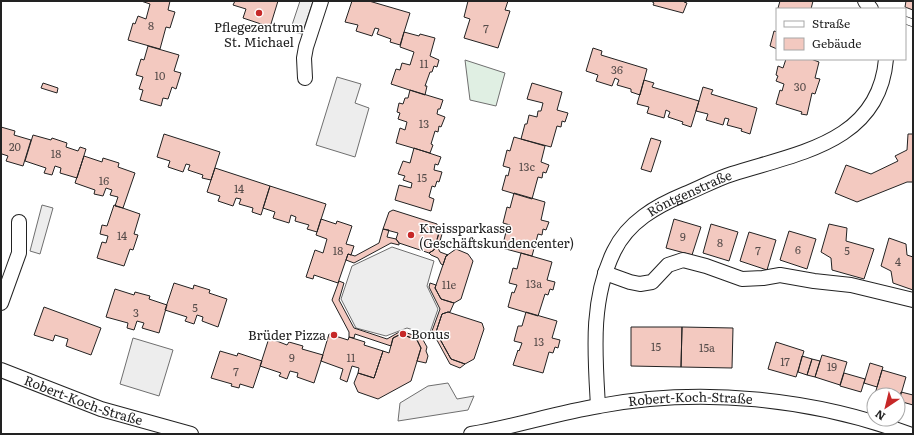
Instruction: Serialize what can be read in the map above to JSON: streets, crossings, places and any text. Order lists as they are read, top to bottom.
{
  "streets": {
    "street": ["Röntgenstraße", "Robert-Koch-Straße"]
  },
  "crossings": [
    ["Röntgenstraße", "Robert-Koch-Straße"]
  ],
  "places": [
    "Pflegezentrum St. Michael",
    "Kreissparkasse (Geschäftskundencenter)",
    "Bonus",
    "Brüder Pizza"
  ],
  "house_numbers": [
    "8",
    "7",
    "11",
    "36",
    "10",
    "30",
    "13",
    "20",
    "18",
    "13c",
    "15",
    "16",
    "14",
    "14",
    "9",
    "8",
    "6",
    "18",
    "7",
    "5",
    "4",
    "13a",
    "11e",
    "5",
    "3",
    "13",
    "15",
    "15a",
    "9",
    "11",
    "17",
    "19",
    "7"
  ],
  "legend": ["Straße", "Gebäude"],
  "north": "bottom left"
}
